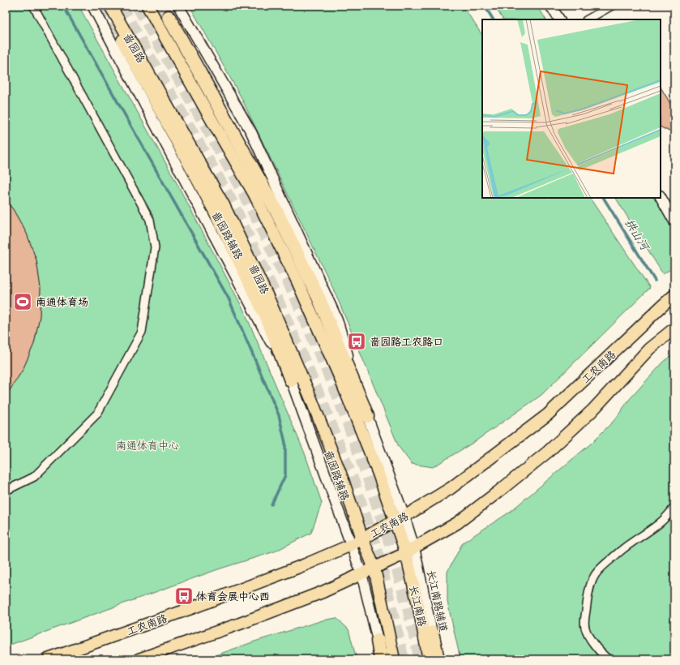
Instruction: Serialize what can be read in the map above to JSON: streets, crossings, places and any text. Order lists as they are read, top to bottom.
{
  "streets": {
    "main road": ["啬园路", "工农南路", "长江南路"],
    "street": ["啬园路辅路", "长江南路辅道"]
  },
  "crossings": [
    ["啬园路", "工农南路"],
    ["啬园路辅路", "工农南路"],
    ["长江南路辅道", "长江南路"]
  ],
  "water": ["拱山河"],
  "parks": ["南通体育中心"],
  "places": {
    "sports": ["南通体育场"],
    "bus stop": ["啬园路工农路口", "体育会展中心西"]
  }
}
